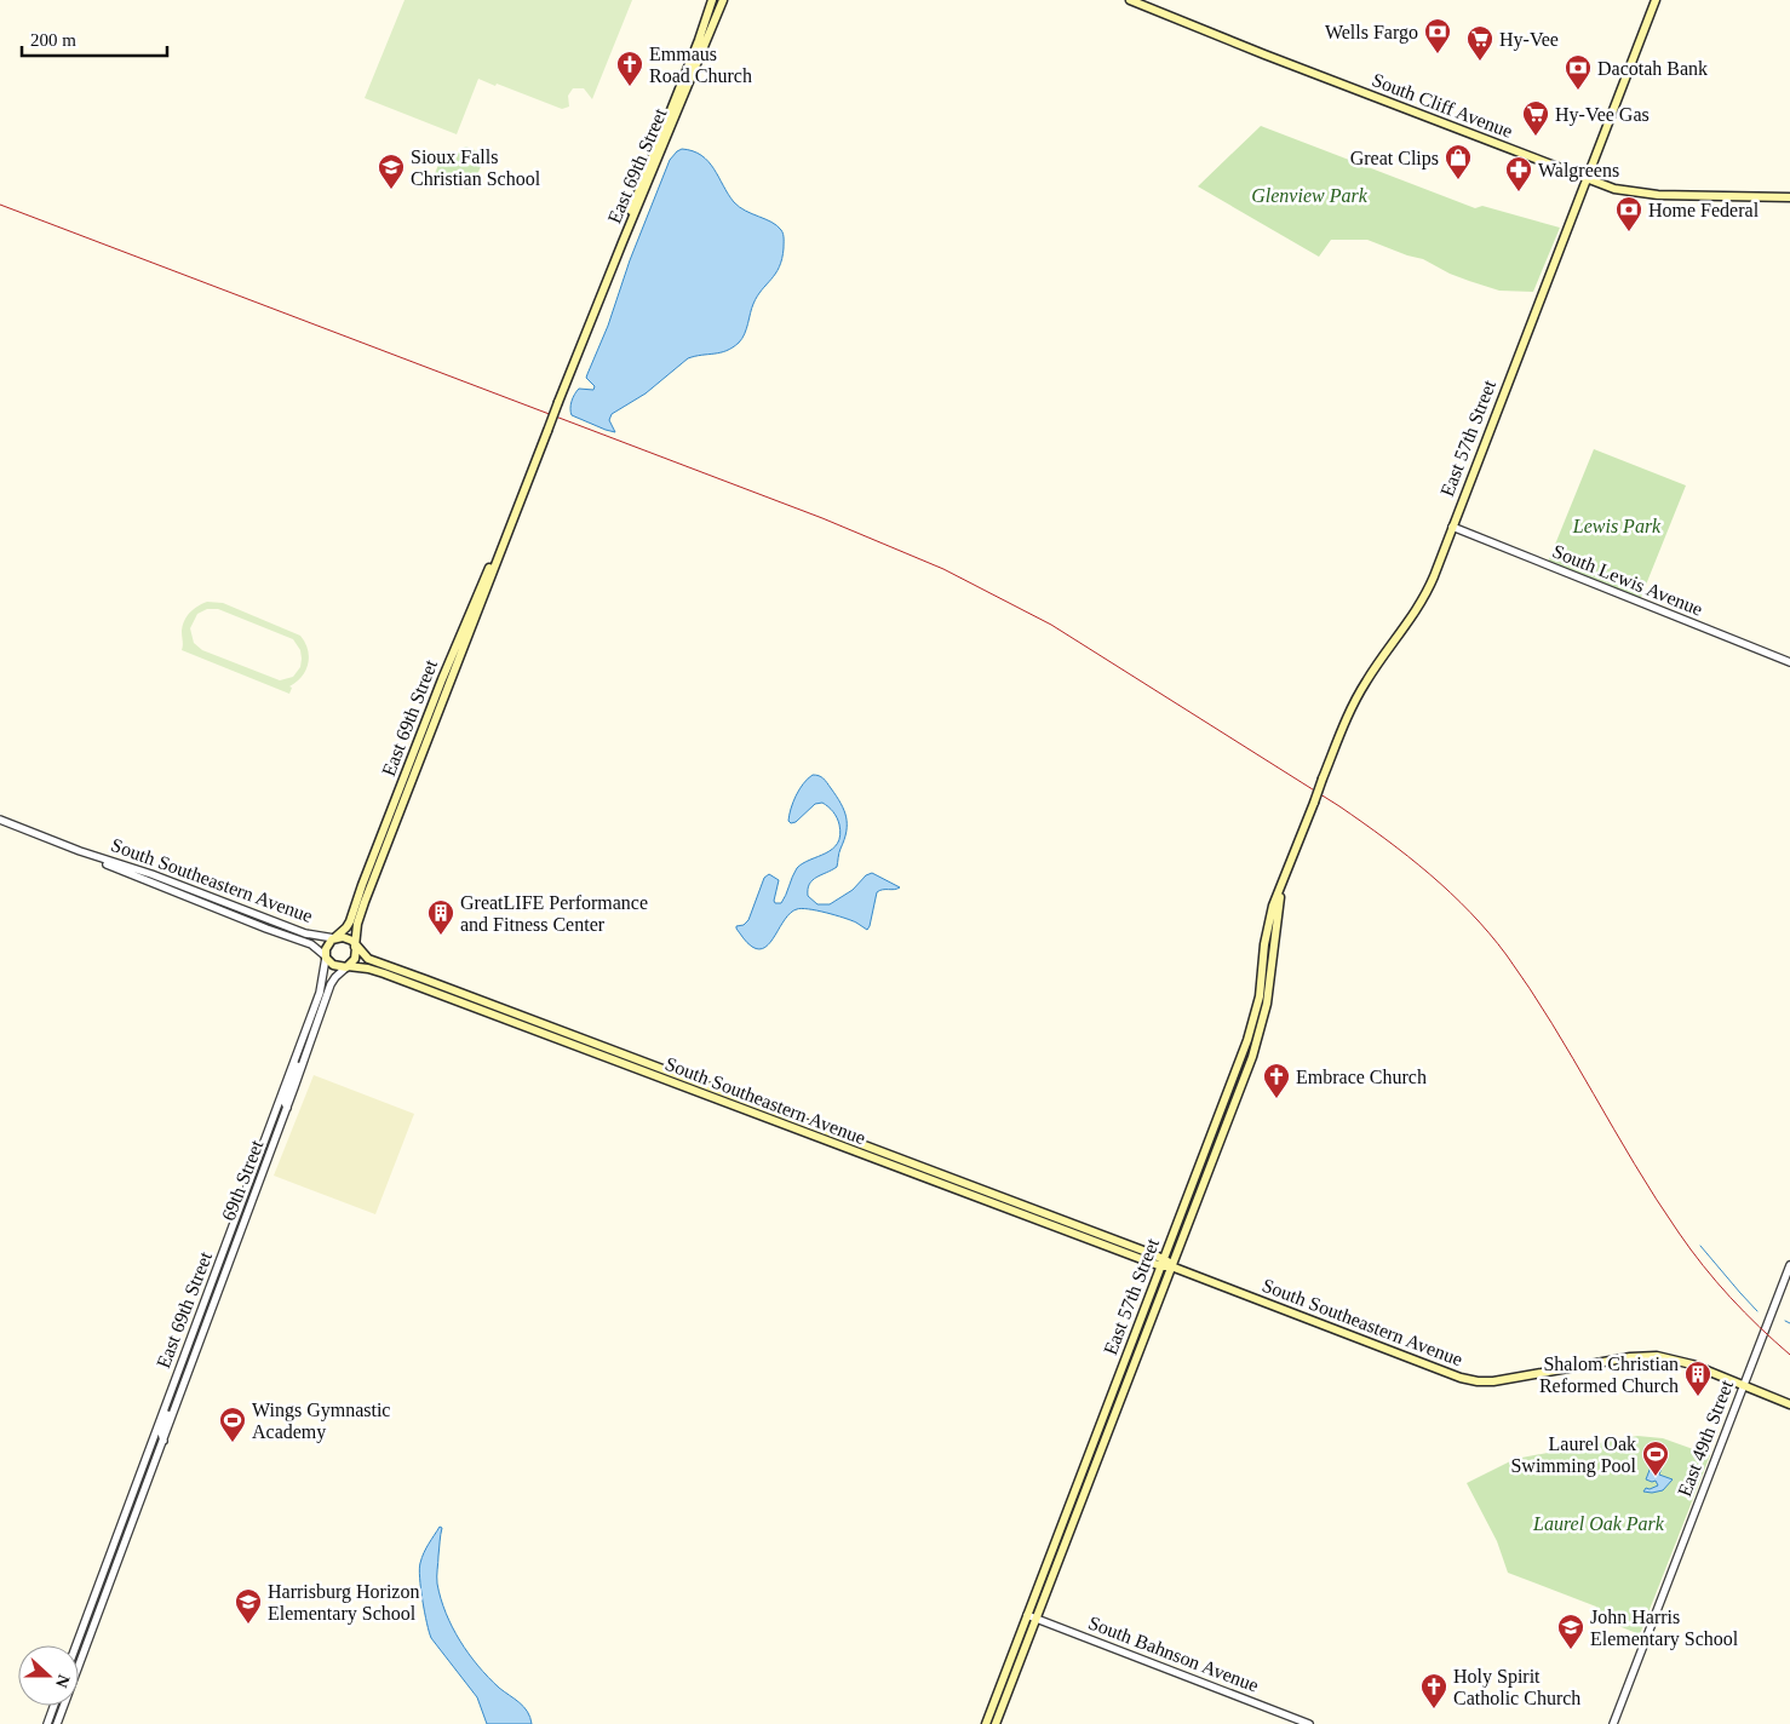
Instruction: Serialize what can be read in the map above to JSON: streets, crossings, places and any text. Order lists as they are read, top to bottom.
{
  "streets": {
    "main road": [
      "South Cliff Avenue",
      "East 69th Street",
      "East 57th Street",
      "South Southeastern Avenue"
    ],
    "street": [
      "South Lewis Avenue",
      "69th Street",
      "East 49th Street",
      "South Bahnson Avenue"
    ]
  },
  "crossings": [
    ["South Cliff Avenue", "East 57th Street"],
    ["East 69th Street", "South Southeastern Avenue"],
    ["East 69th Street", "69th Street"],
    ["East 57th Street", "South Lewis Avenue"],
    ["East 57th Street", "South Southeastern Avenue"],
    ["East 57th Street", "South Bahnson Avenue"],
    ["South Southeastern Avenue", "69th Street"],
    ["South Southeastern Avenue", "East 49th Street"]
  ],
  "parks": ["Glenview Park", "Lewis Park", "Laurel Oak Park"],
  "places": {
    "bank": ["Wells Fargo", "Dacotah Bank", "Home Federal"],
    "supermarket": ["Hy-Vee", "Hy-Vee Gas"],
    "church": ["Emmaus Road Church", "Embrace Church", "Holy Spirit Catholic Church"],
    "shop": ["Great Clips"],
    "school or university": ["Sioux Falls Christian School", "Harrisburg Horizon Elementary School", "John Harris Elementary School"],
    "pharmacy": ["Walgreens"],
    "building": ["GreatLIFE Performance and Fitness Center", "Shalom Christian Reformed Church"],
    "sports": ["Wings Gymnastic Academy", "Laurel Oak Swimming Pool"]
  },
  "scale_bar": "200 m",
  "north": "right"
}
